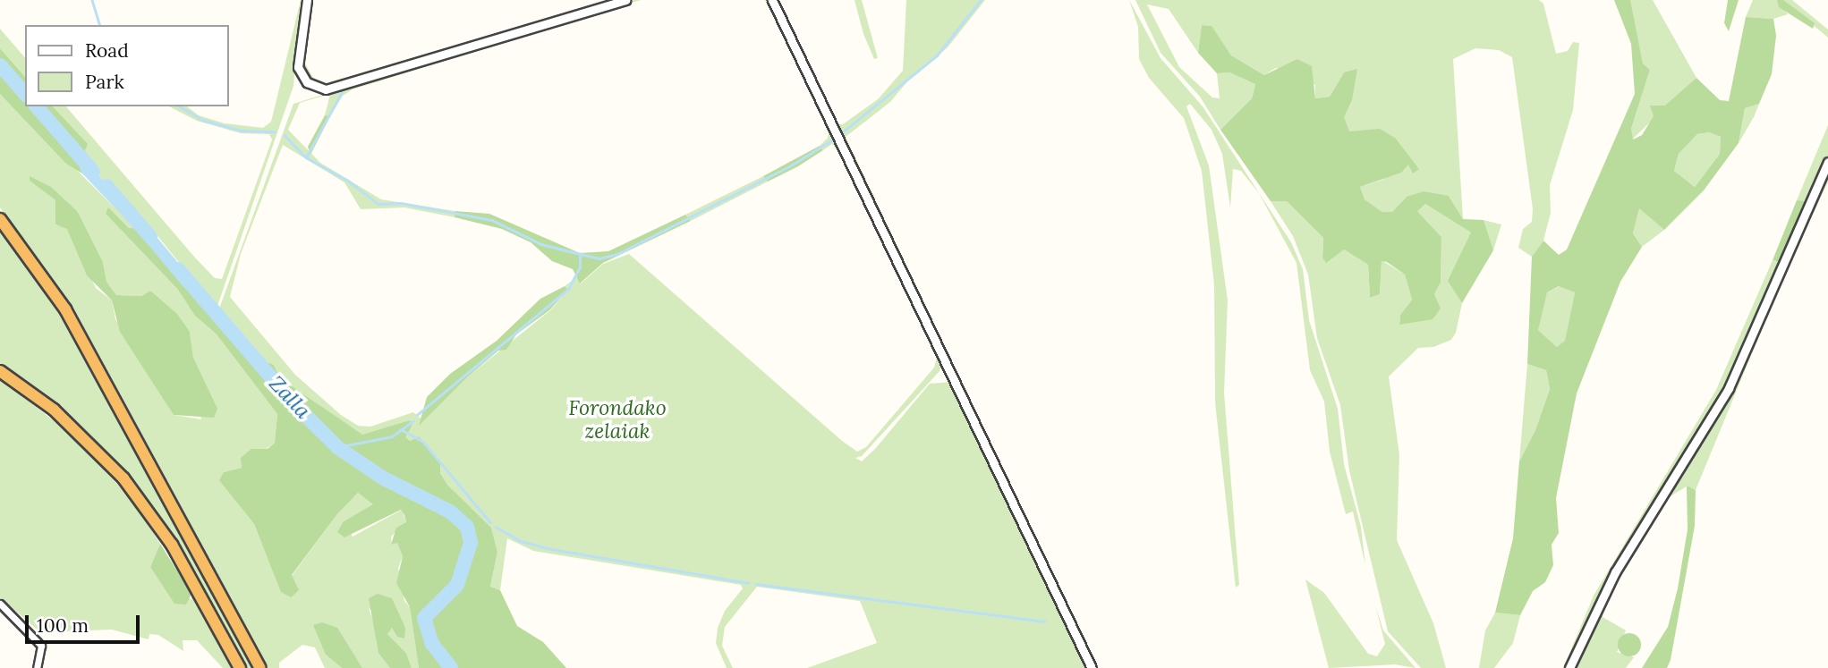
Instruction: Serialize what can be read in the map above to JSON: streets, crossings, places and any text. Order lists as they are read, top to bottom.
{
  "water": ["Zalla"],
  "parks": ["Forondako zelaiak"],
  "legend": ["Road", "Park"],
  "scale_bar": "100 m"
}
